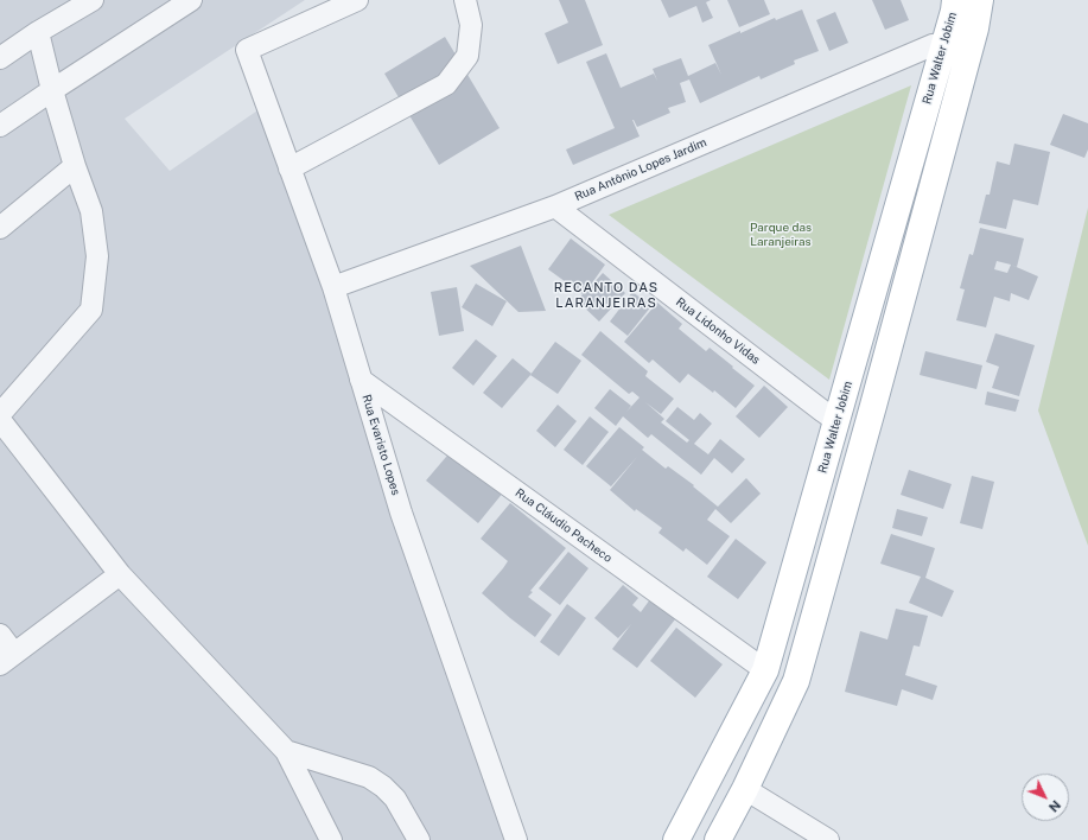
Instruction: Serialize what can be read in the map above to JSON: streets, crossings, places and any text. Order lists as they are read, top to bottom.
{
  "streets": {
    "main road": ["Rua Walter Jobim"],
    "street": [
      "Rua Antônio Lopes Jardim",
      "Rua Lidonho Vidas",
      "Rua Evaristo Lopes",
      "Rua Cláudio Pacheco"
    ]
  },
  "crossings": [
    ["Rua Walter Jobim", "Rua Antônio Lopes Jardim"],
    ["Rua Walter Jobim", "Rua Lidonho Vidas"],
    ["Rua Walter Jobim", "Rua Cláudio Pacheco"],
    ["Rua Antônio Lopes Jardim", "Rua Lidonho Vidas"],
    ["Rua Antônio Lopes Jardim", "Rua Evaristo Lopes"],
    ["Rua Evaristo Lopes", "Rua Cláudio Pacheco"]
  ],
  "districts": ["RECANTO DAS LARANJEIRAS"],
  "parks": ["Parque das Laranjeiras"],
  "north": "bottom right"
}
